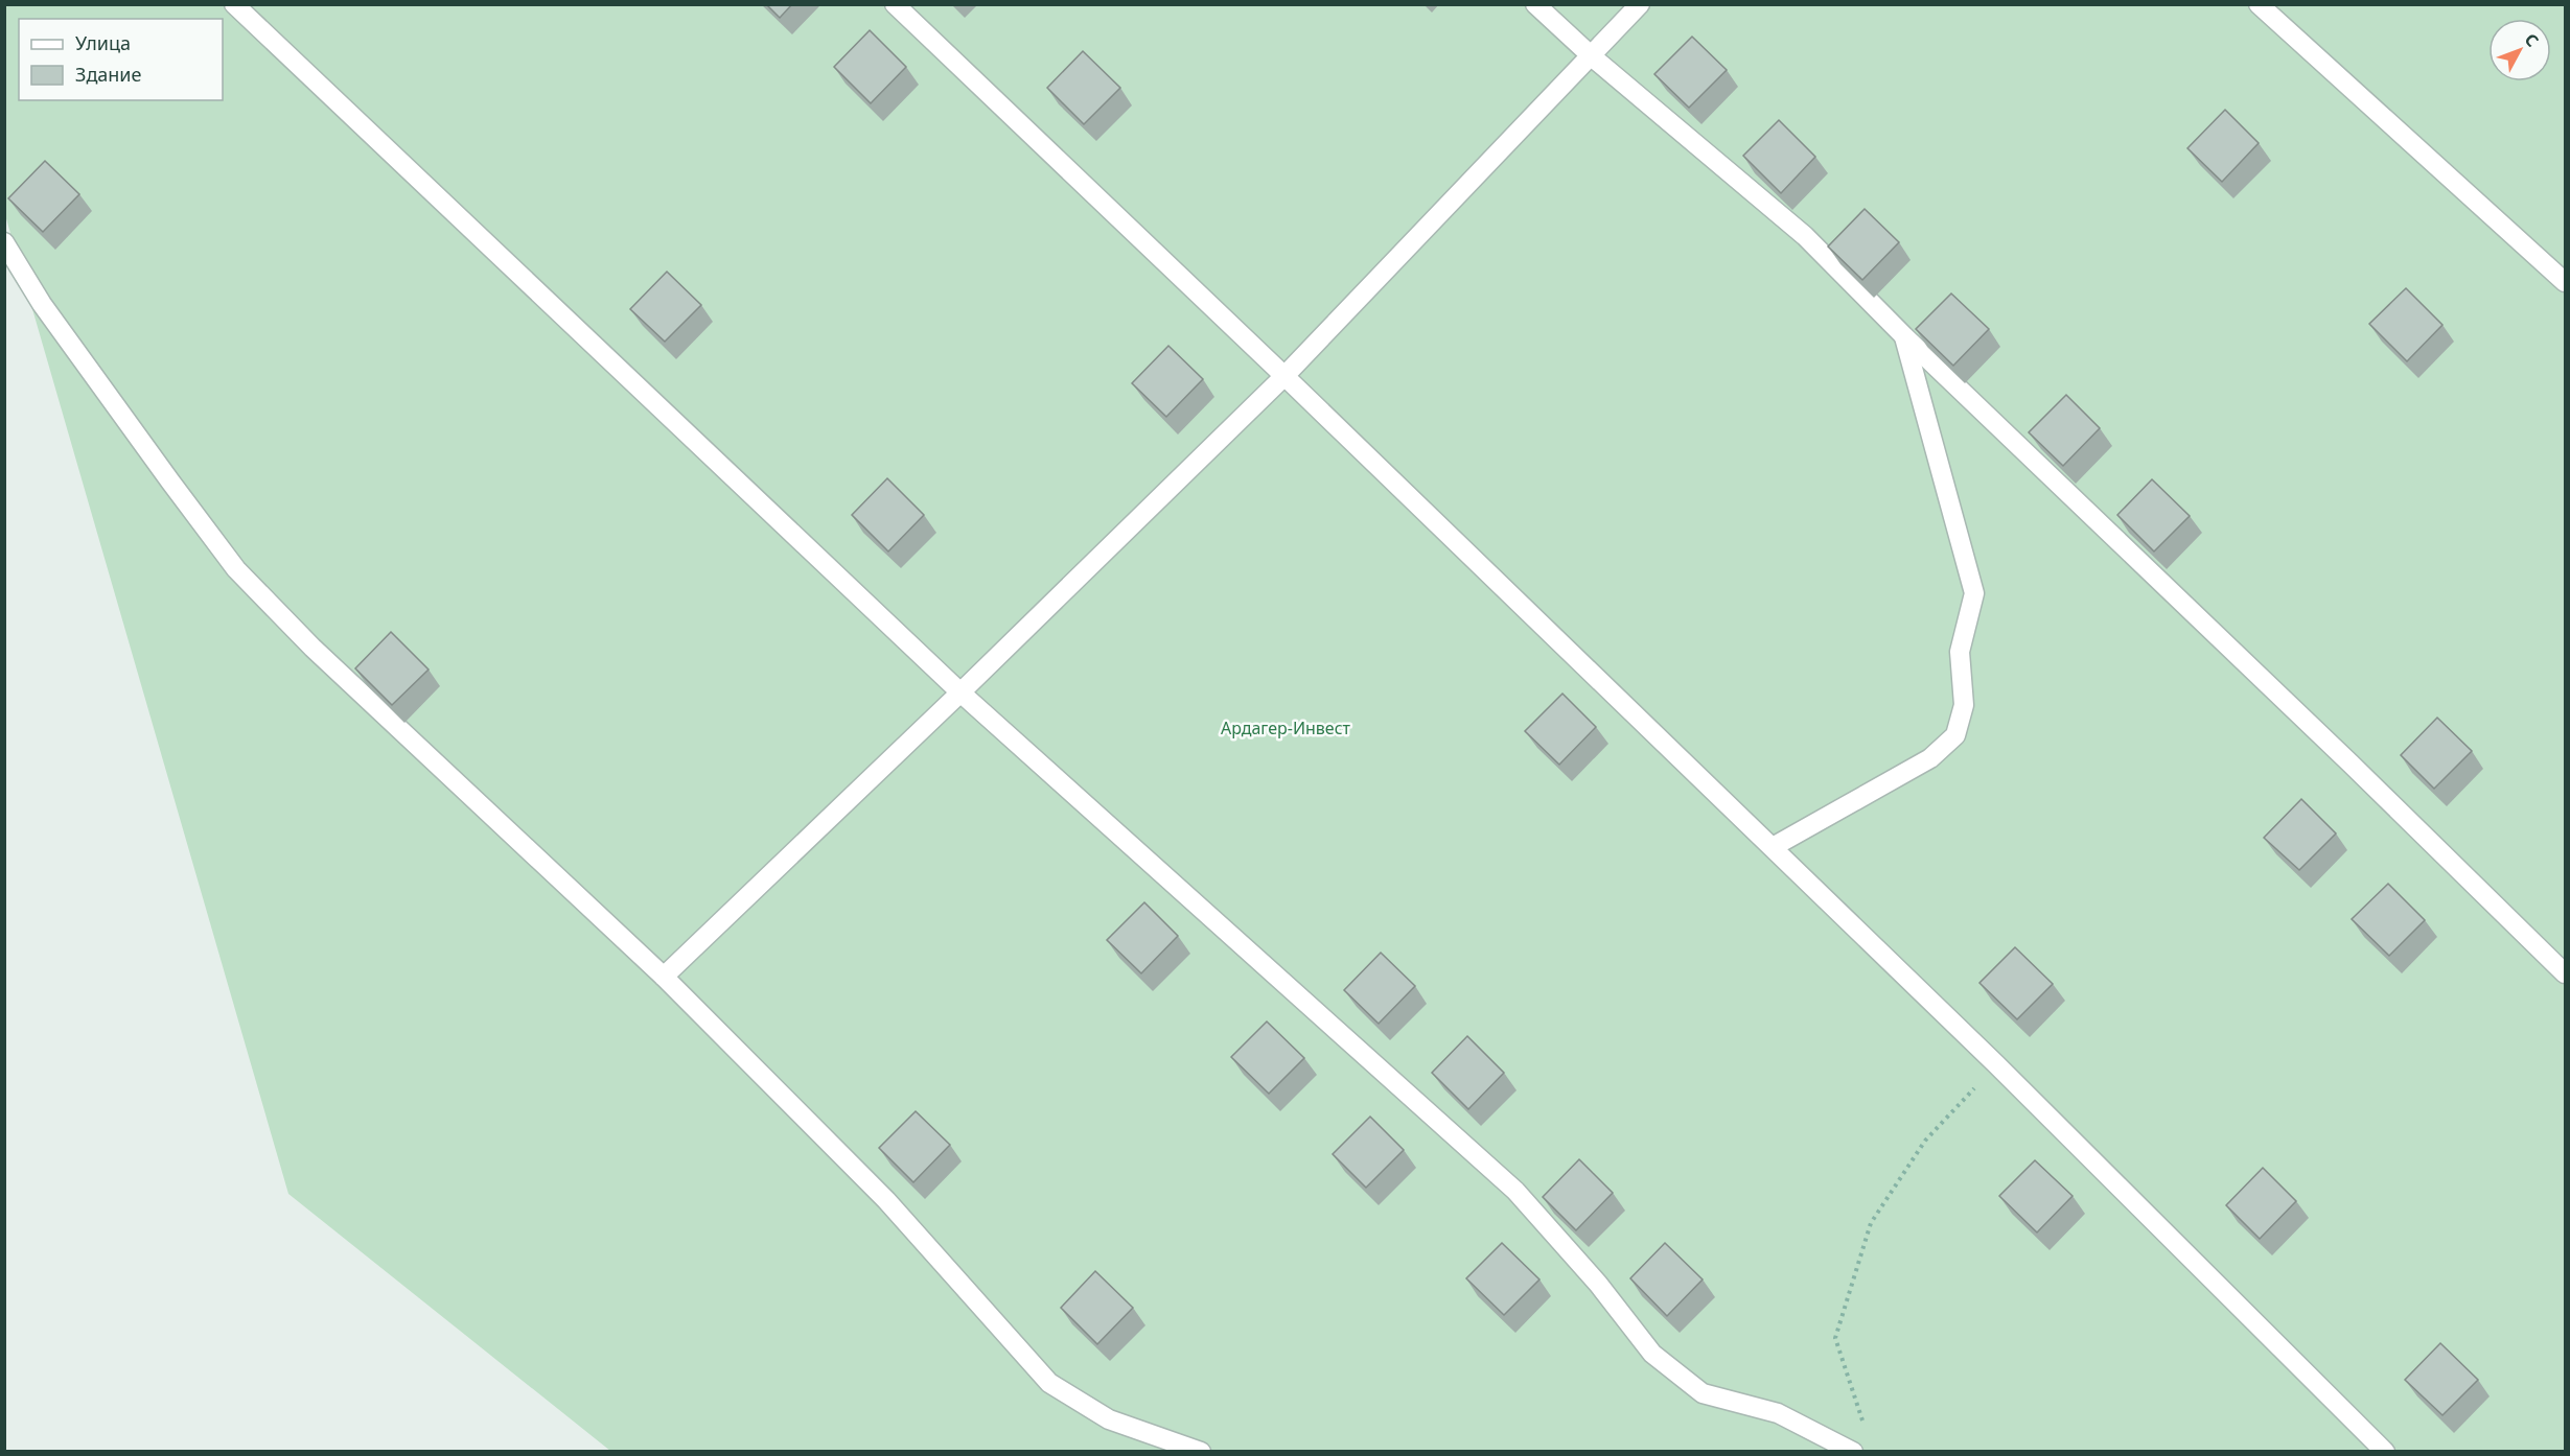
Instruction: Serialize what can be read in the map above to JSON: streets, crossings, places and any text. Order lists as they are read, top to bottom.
{
  "parks": ["Ардагер-Инвест"],
  "legend": ["Улица", "Здание"],
  "north": "top right"
}
